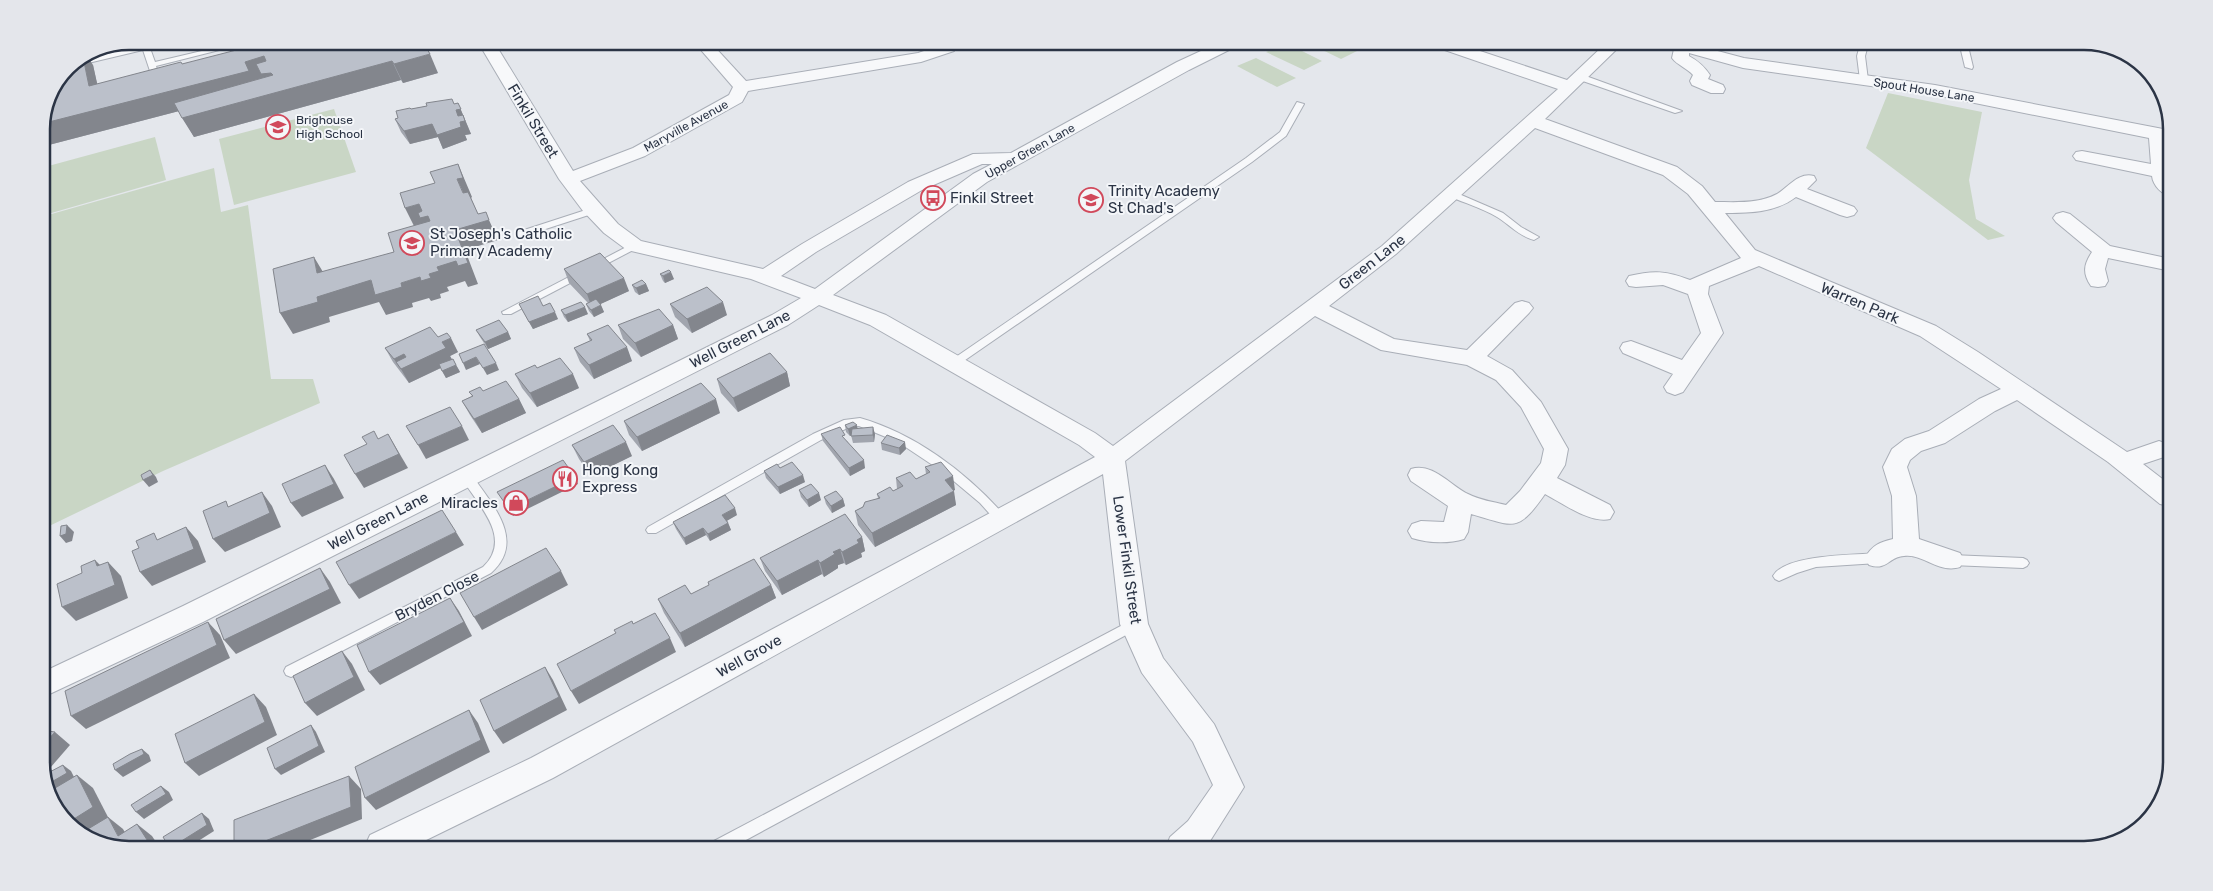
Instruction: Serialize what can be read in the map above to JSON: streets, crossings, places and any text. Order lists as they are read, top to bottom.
{
  "streets": {
    "street": [
      "Spout House Lane",
      "Finkil Street",
      "Maryville Avenue",
      "Upper Green Lane",
      "Green Lane",
      "Warren Park",
      "Well Green Lane",
      "Lower Finkil Street",
      "Well Grove"
    ],
    "lane": ["Bryden Close"]
  },
  "crossings": [
    ["Finkil Street", "Maryville Avenue"],
    ["Finkil Street", "Upper Green Lane"],
    ["Finkil Street", "Green Lane"],
    ["Finkil Street", "Well Green Lane"],
    ["Finkil Street", "Lower Finkil Street"],
    ["Finkil Street", "Well Grove"],
    ["Upper Green Lane", "Well Green Lane"],
    ["Green Lane", "Warren Park"],
    ["Green Lane", "Lower Finkil Street"],
    ["Green Lane", "Well Grove"],
    ["Well Green Lane", "Bryden Close"],
    ["Lower Finkil Street", "Well Grove"]
  ],
  "places": {
    "school or university": ["Brighouse High School", "Trinity Academy St Chad's", "St Joseph's Catholic Primary Academy"],
    "bus stop": ["Finkil Street"],
    "restaurant": ["Hong Kong Express"],
    "shop": ["Miracles"]
  }
}
